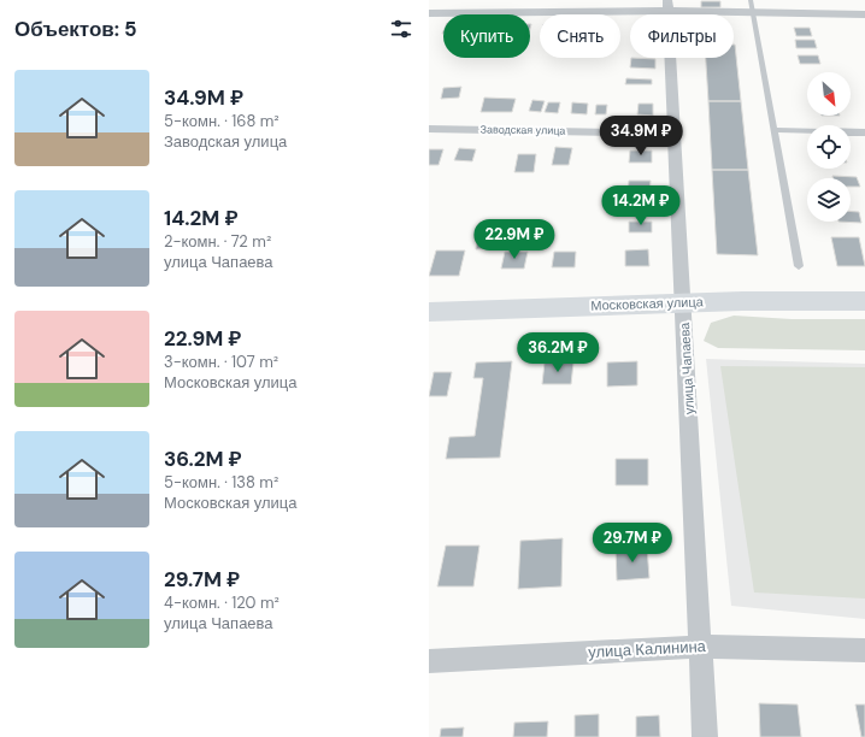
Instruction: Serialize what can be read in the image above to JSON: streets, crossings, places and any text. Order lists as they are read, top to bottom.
{
  "streets": {
    "main road": ["Московская улица"],
    "street": ["Заводская улица", "улица Чапаева", "улица Калинина"]
  },
  "crossings": [
    ["Заводская улица", "улица Чапаева"],
    ["Московская улица", "улица Чапаева"],
    ["улица Чапаева", "улица Калинина"]
  ],
  "north": "bottom right",
  "page": {
    "heading": "Объектов: 5",
    "chip": ["Купить", "Снять", "Фильтры"],
    "list": [
      {
        "name": "34.9M ₽",
        "note": "5-комн. · 168 m² · Заводская улица"
      },
      {
        "name": "14.2M ₽",
        "note": "2-комн. · 72 m² · улица Чапаева"
      },
      {
        "name": "22.9M ₽",
        "note": "3-комн. · 107 m² · Московская улица"
      },
      {
        "name": "36.2M ₽",
        "note": "5-комн. · 138 m² · Московская улица"
      },
      {
        "name": "29.7M ₽",
        "note": "4-комн. · 120 m² · улица Чапаева"
      }
    ],
    "price": [
      "34.9M ₽",
      "14.2M ₽",
      "22.9M ₽",
      "36.2M ₽",
      "29.7M ₽"
    ]
  }
}
